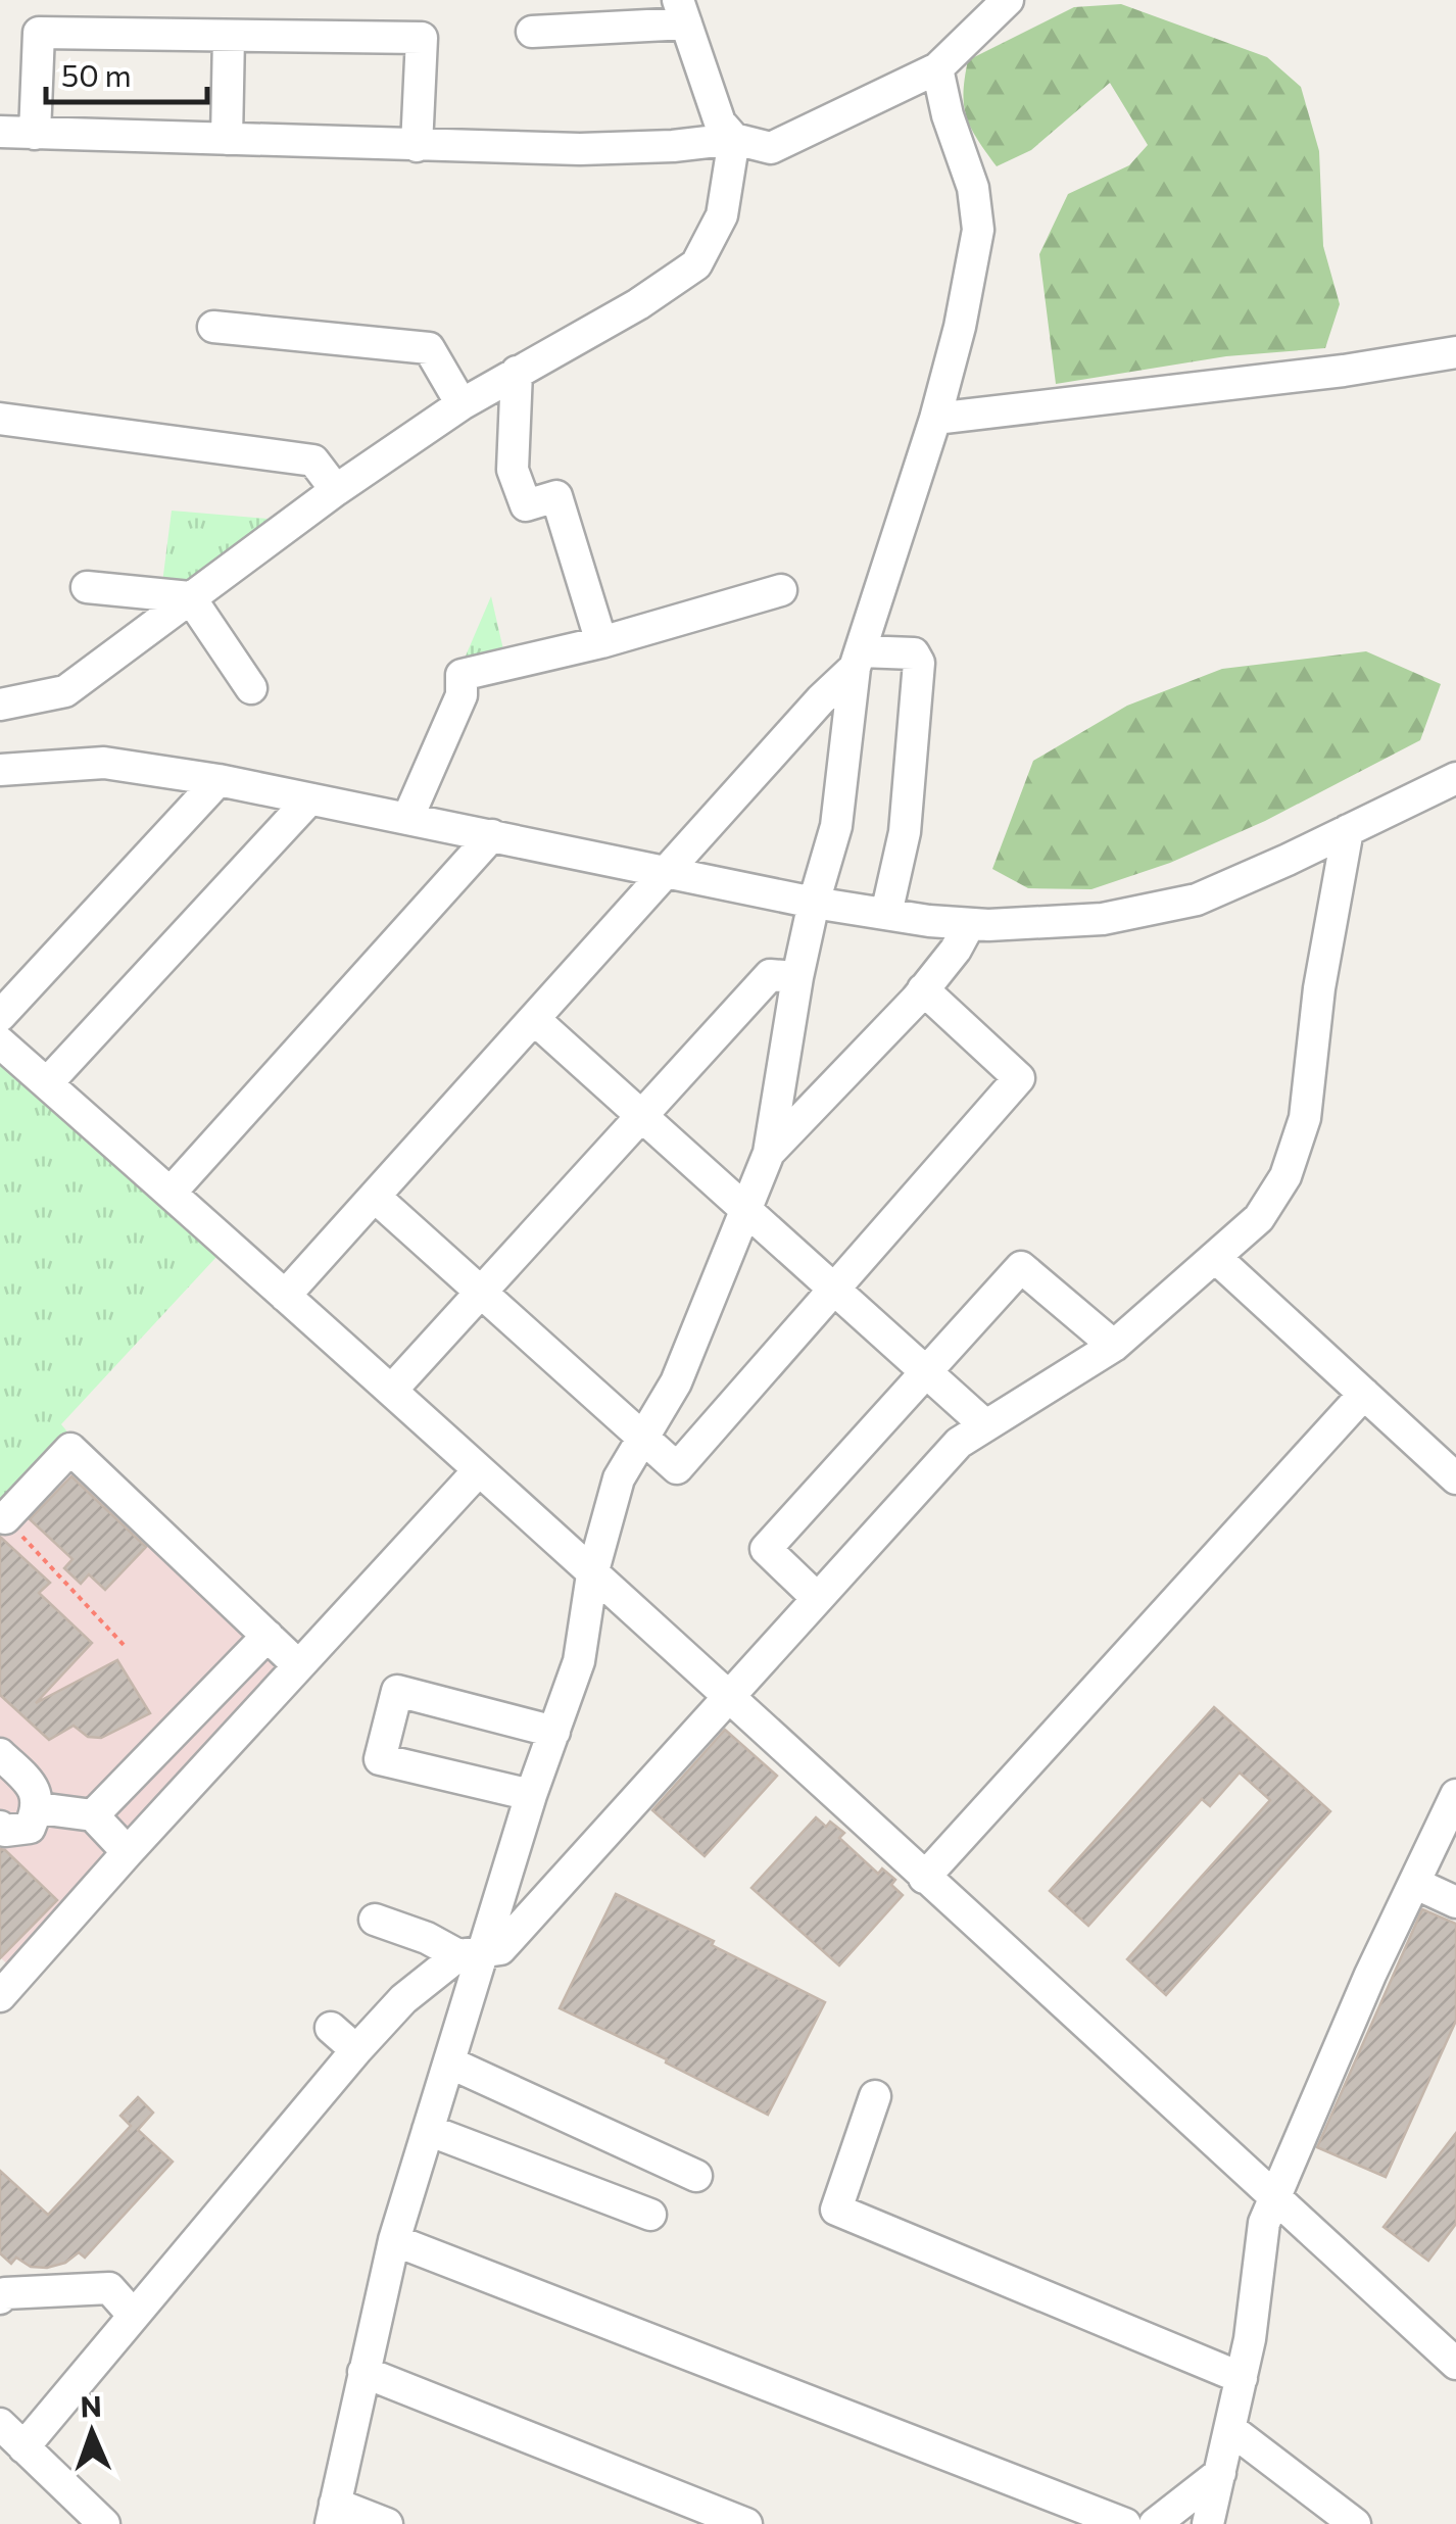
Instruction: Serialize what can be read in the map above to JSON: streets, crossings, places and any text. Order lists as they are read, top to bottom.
{
  "scale_bar": "50 m",
  "north": "top"
}
